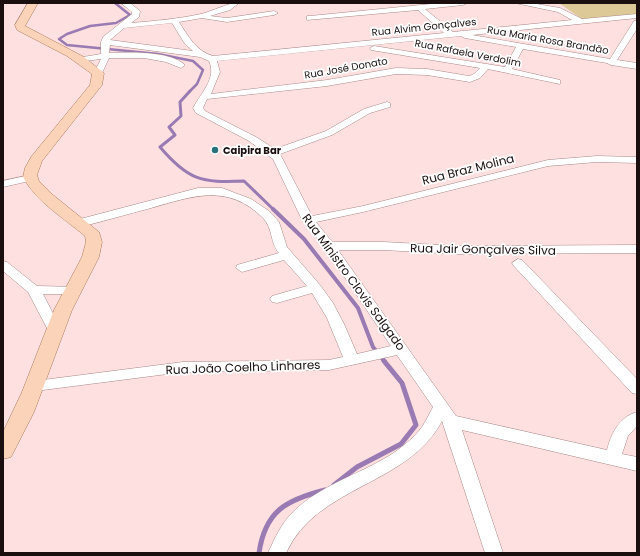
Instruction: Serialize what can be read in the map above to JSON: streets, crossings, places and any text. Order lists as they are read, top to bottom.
{
  "streets": {
    "street": [
      "Rua Alvim Gonçalves",
      "Rua Maria Rosa Brandão",
      "Rua Rafaela Verdolim",
      "Rua José Donato",
      "Rua Braz Molina",
      "Rua Jair Gonçalves Silva",
      "Rua Ministro Clovis Salgado",
      "Rua João Coelho Linhares"
    ]
  },
  "crossings": [
    ["Rua Alvim Gonçalves", "Rua Maria Rosa Brandão"],
    ["Rua Alvim Gonçalves", "Rua Rafaela Verdolim"],
    ["Rua Alvim Gonçalves", "Rua Ministro Clovis Salgado"],
    ["Rua Rafaela Verdolim", "Rua José Donato"],
    ["Rua José Donato", "Rua Ministro Clovis Salgado"],
    ["Rua Braz Molina", "Rua Ministro Clovis Salgado"],
    ["Rua Jair Gonçalves Silva", "Rua Ministro Clovis Salgado"],
    ["Rua Ministro Clovis Salgado", "Rua João Coelho Linhares"]
  ],
  "places": ["Caipira Bar"]
}
